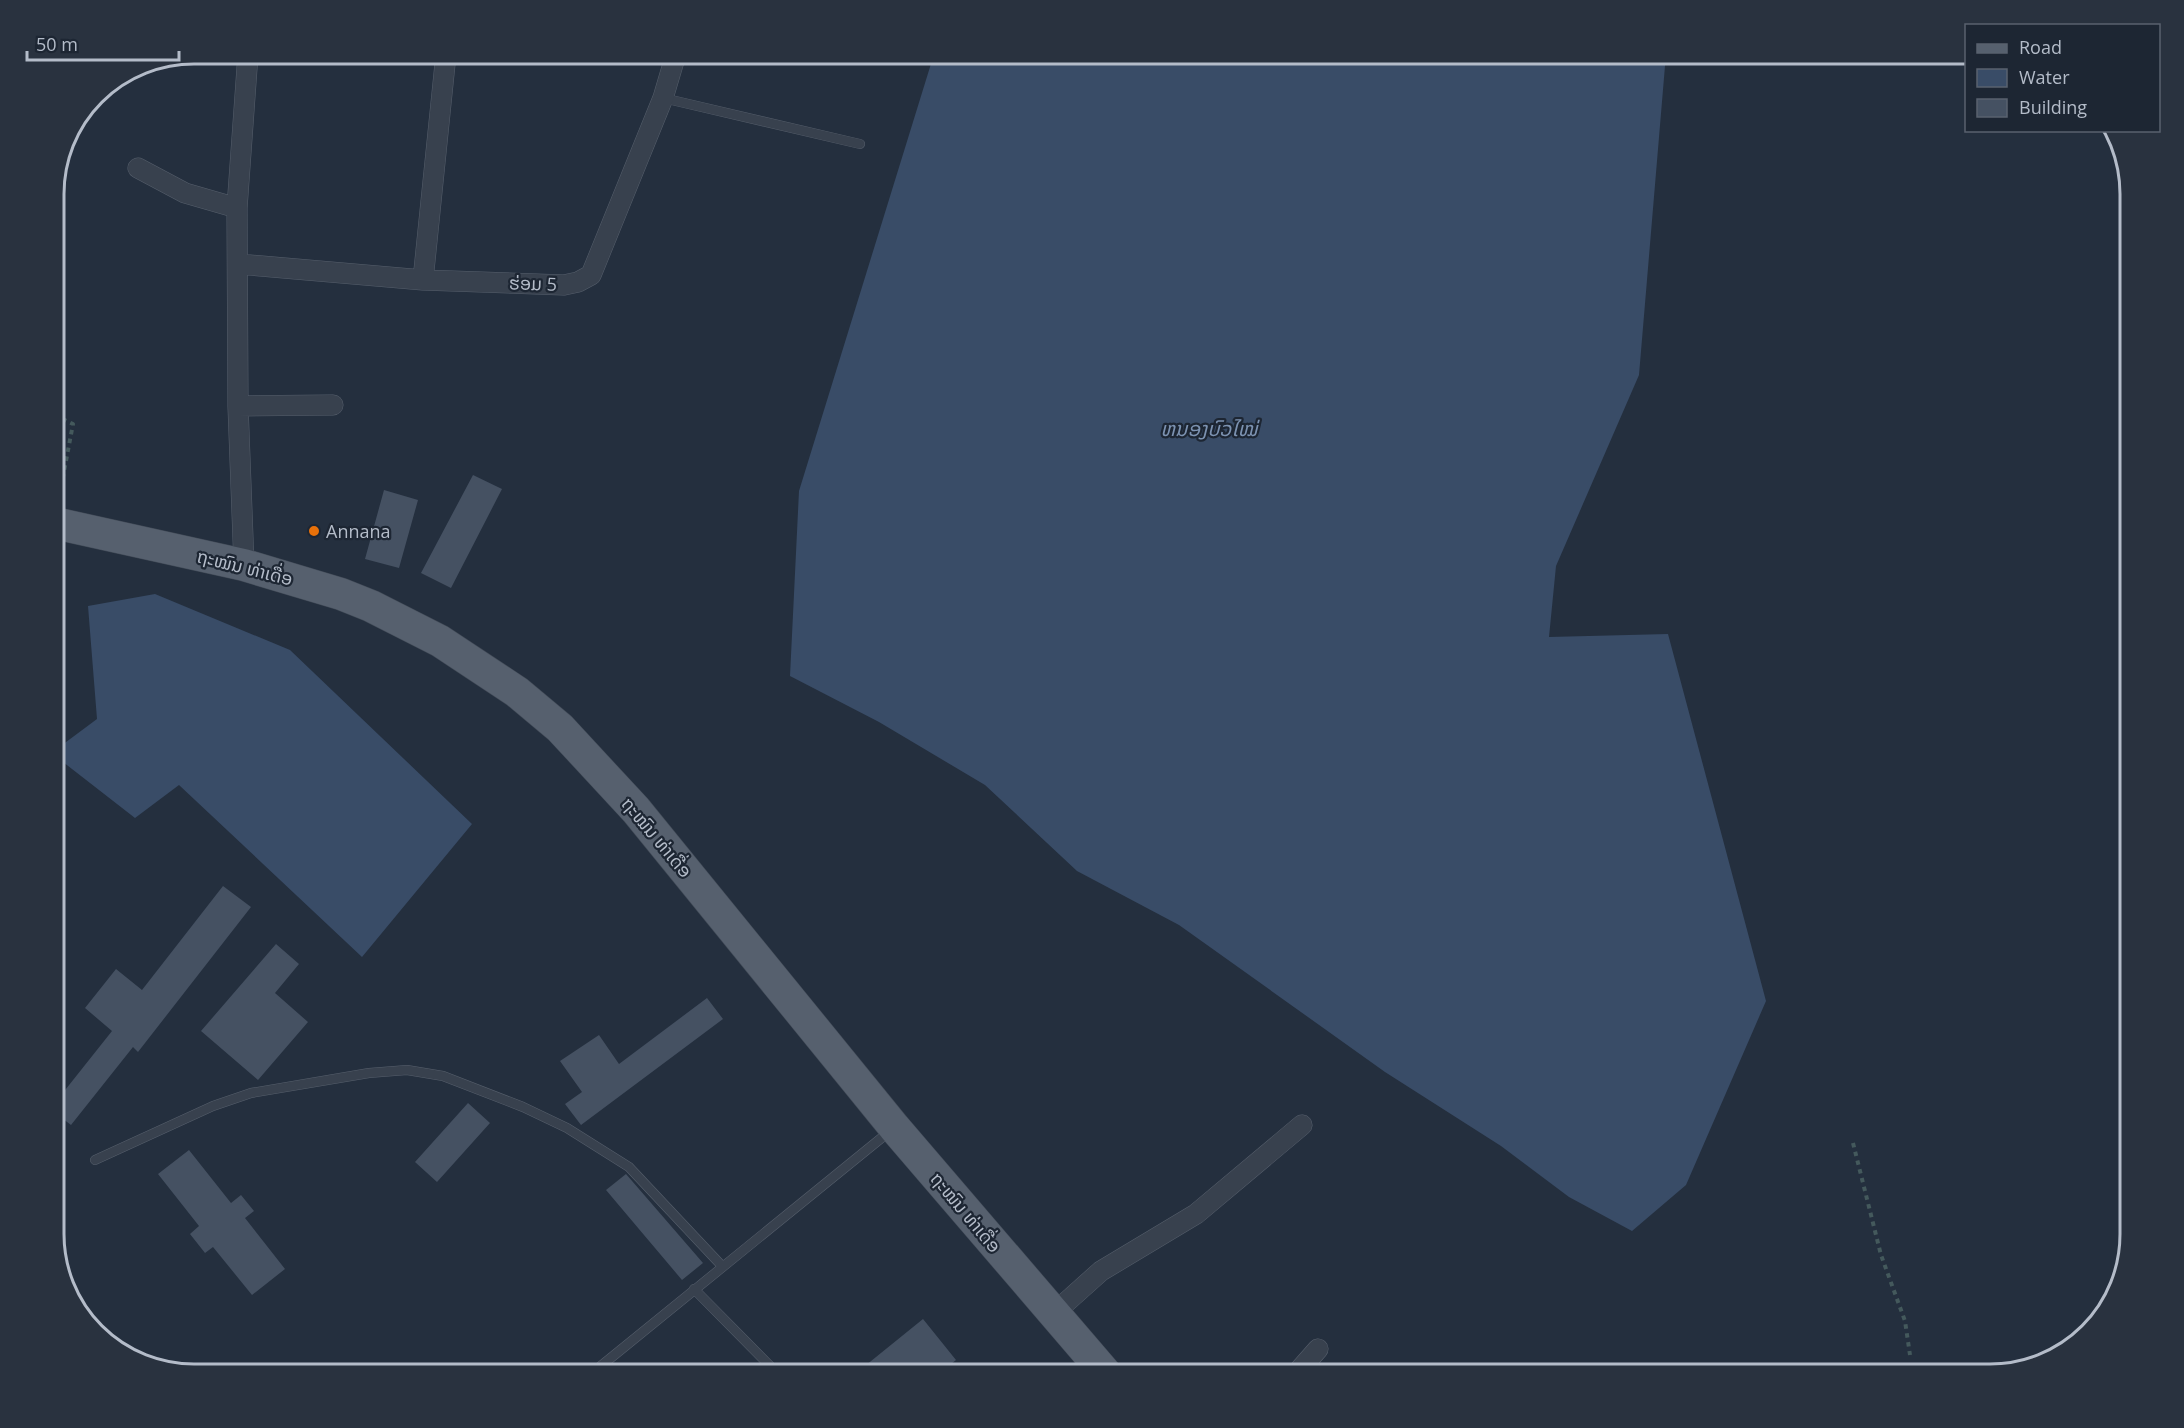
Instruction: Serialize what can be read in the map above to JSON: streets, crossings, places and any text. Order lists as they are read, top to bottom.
{
  "streets": {
    "main road": ["ຖະໝົນ ທ່າເດື່ອ"],
    "street": ["ຮ່ອມ 5"]
  },
  "water": ["ຫນອງບົວໄໝ່"],
  "places": ["Annana"],
  "legend": ["Road", "Water", "Building"],
  "scale_bar": "50 m"
}
